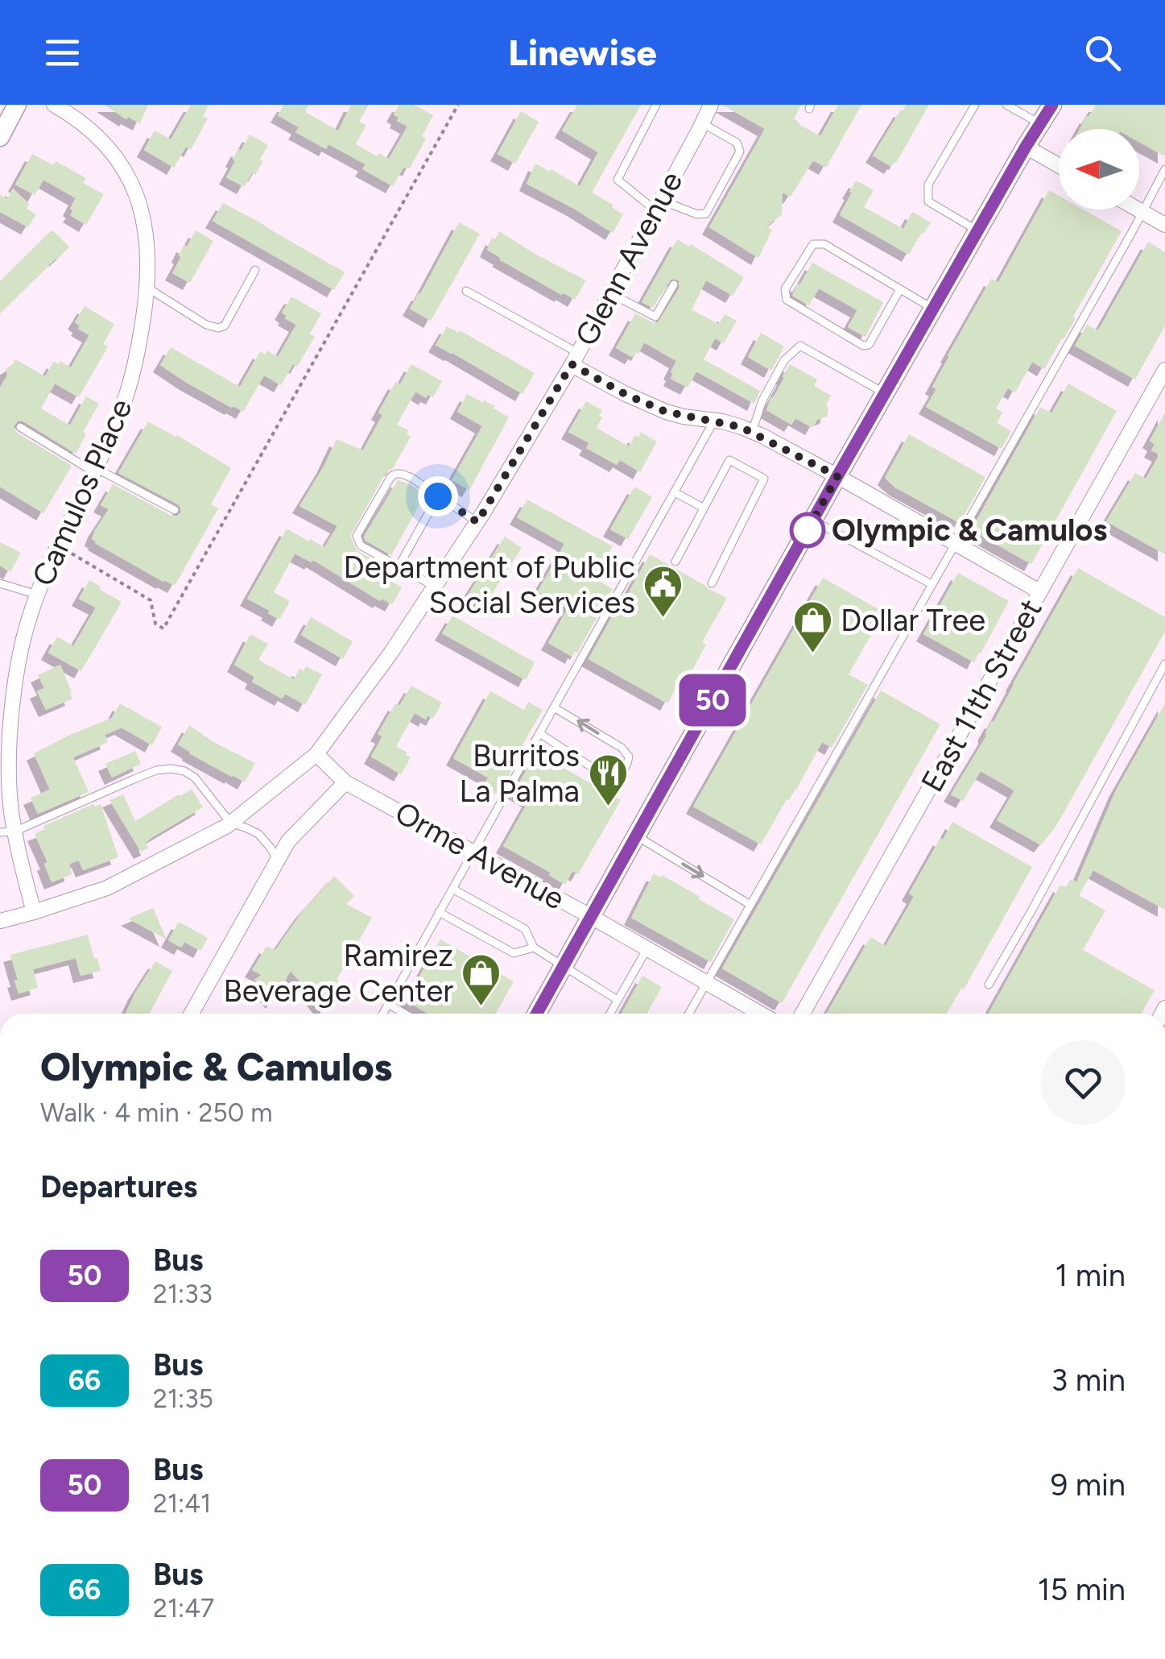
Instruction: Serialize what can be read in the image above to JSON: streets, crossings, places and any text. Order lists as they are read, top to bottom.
{
  "streets": {
    "street": [
      "Glenn Avenue",
      "Camulos Place",
      "East 11th Street",
      "Orme Avenue"
    ]
  },
  "crossings": [
    ["Glenn Avenue", "Camulos Place"],
    ["Glenn Avenue", "Orme Avenue"]
  ],
  "places": {
    "other": ["Olympic & Camulos"],
    "public building": ["Department of Public Social Services"],
    "shop": ["Dollar Tree", "Ramirez Beverage Center"],
    "restaurant": ["Burritos La Palma"]
  },
  "lines": ["bus line 50"],
  "north": "left",
  "page": {
    "header": "Linewise",
    "on_map": "50",
    "heading": [
      ["Olympic & Camulos", "Walk · 4 min · 250 m"],
      "Departures"
    ],
    "list": [
      {
        "mark": "50",
        "name": "Bus",
        "note": "21:33",
        "value": "1 min"
      },
      {
        "mark": "66",
        "name": "Bus",
        "note": "21:35",
        "value": "3 min"
      },
      {
        "mark": "50",
        "name": "Bus",
        "note": "21:41",
        "value": "9 min"
      },
      {
        "mark": "66",
        "name": "Bus",
        "note": "21:47",
        "value": "15 min"
      }
    ]
  }
}
